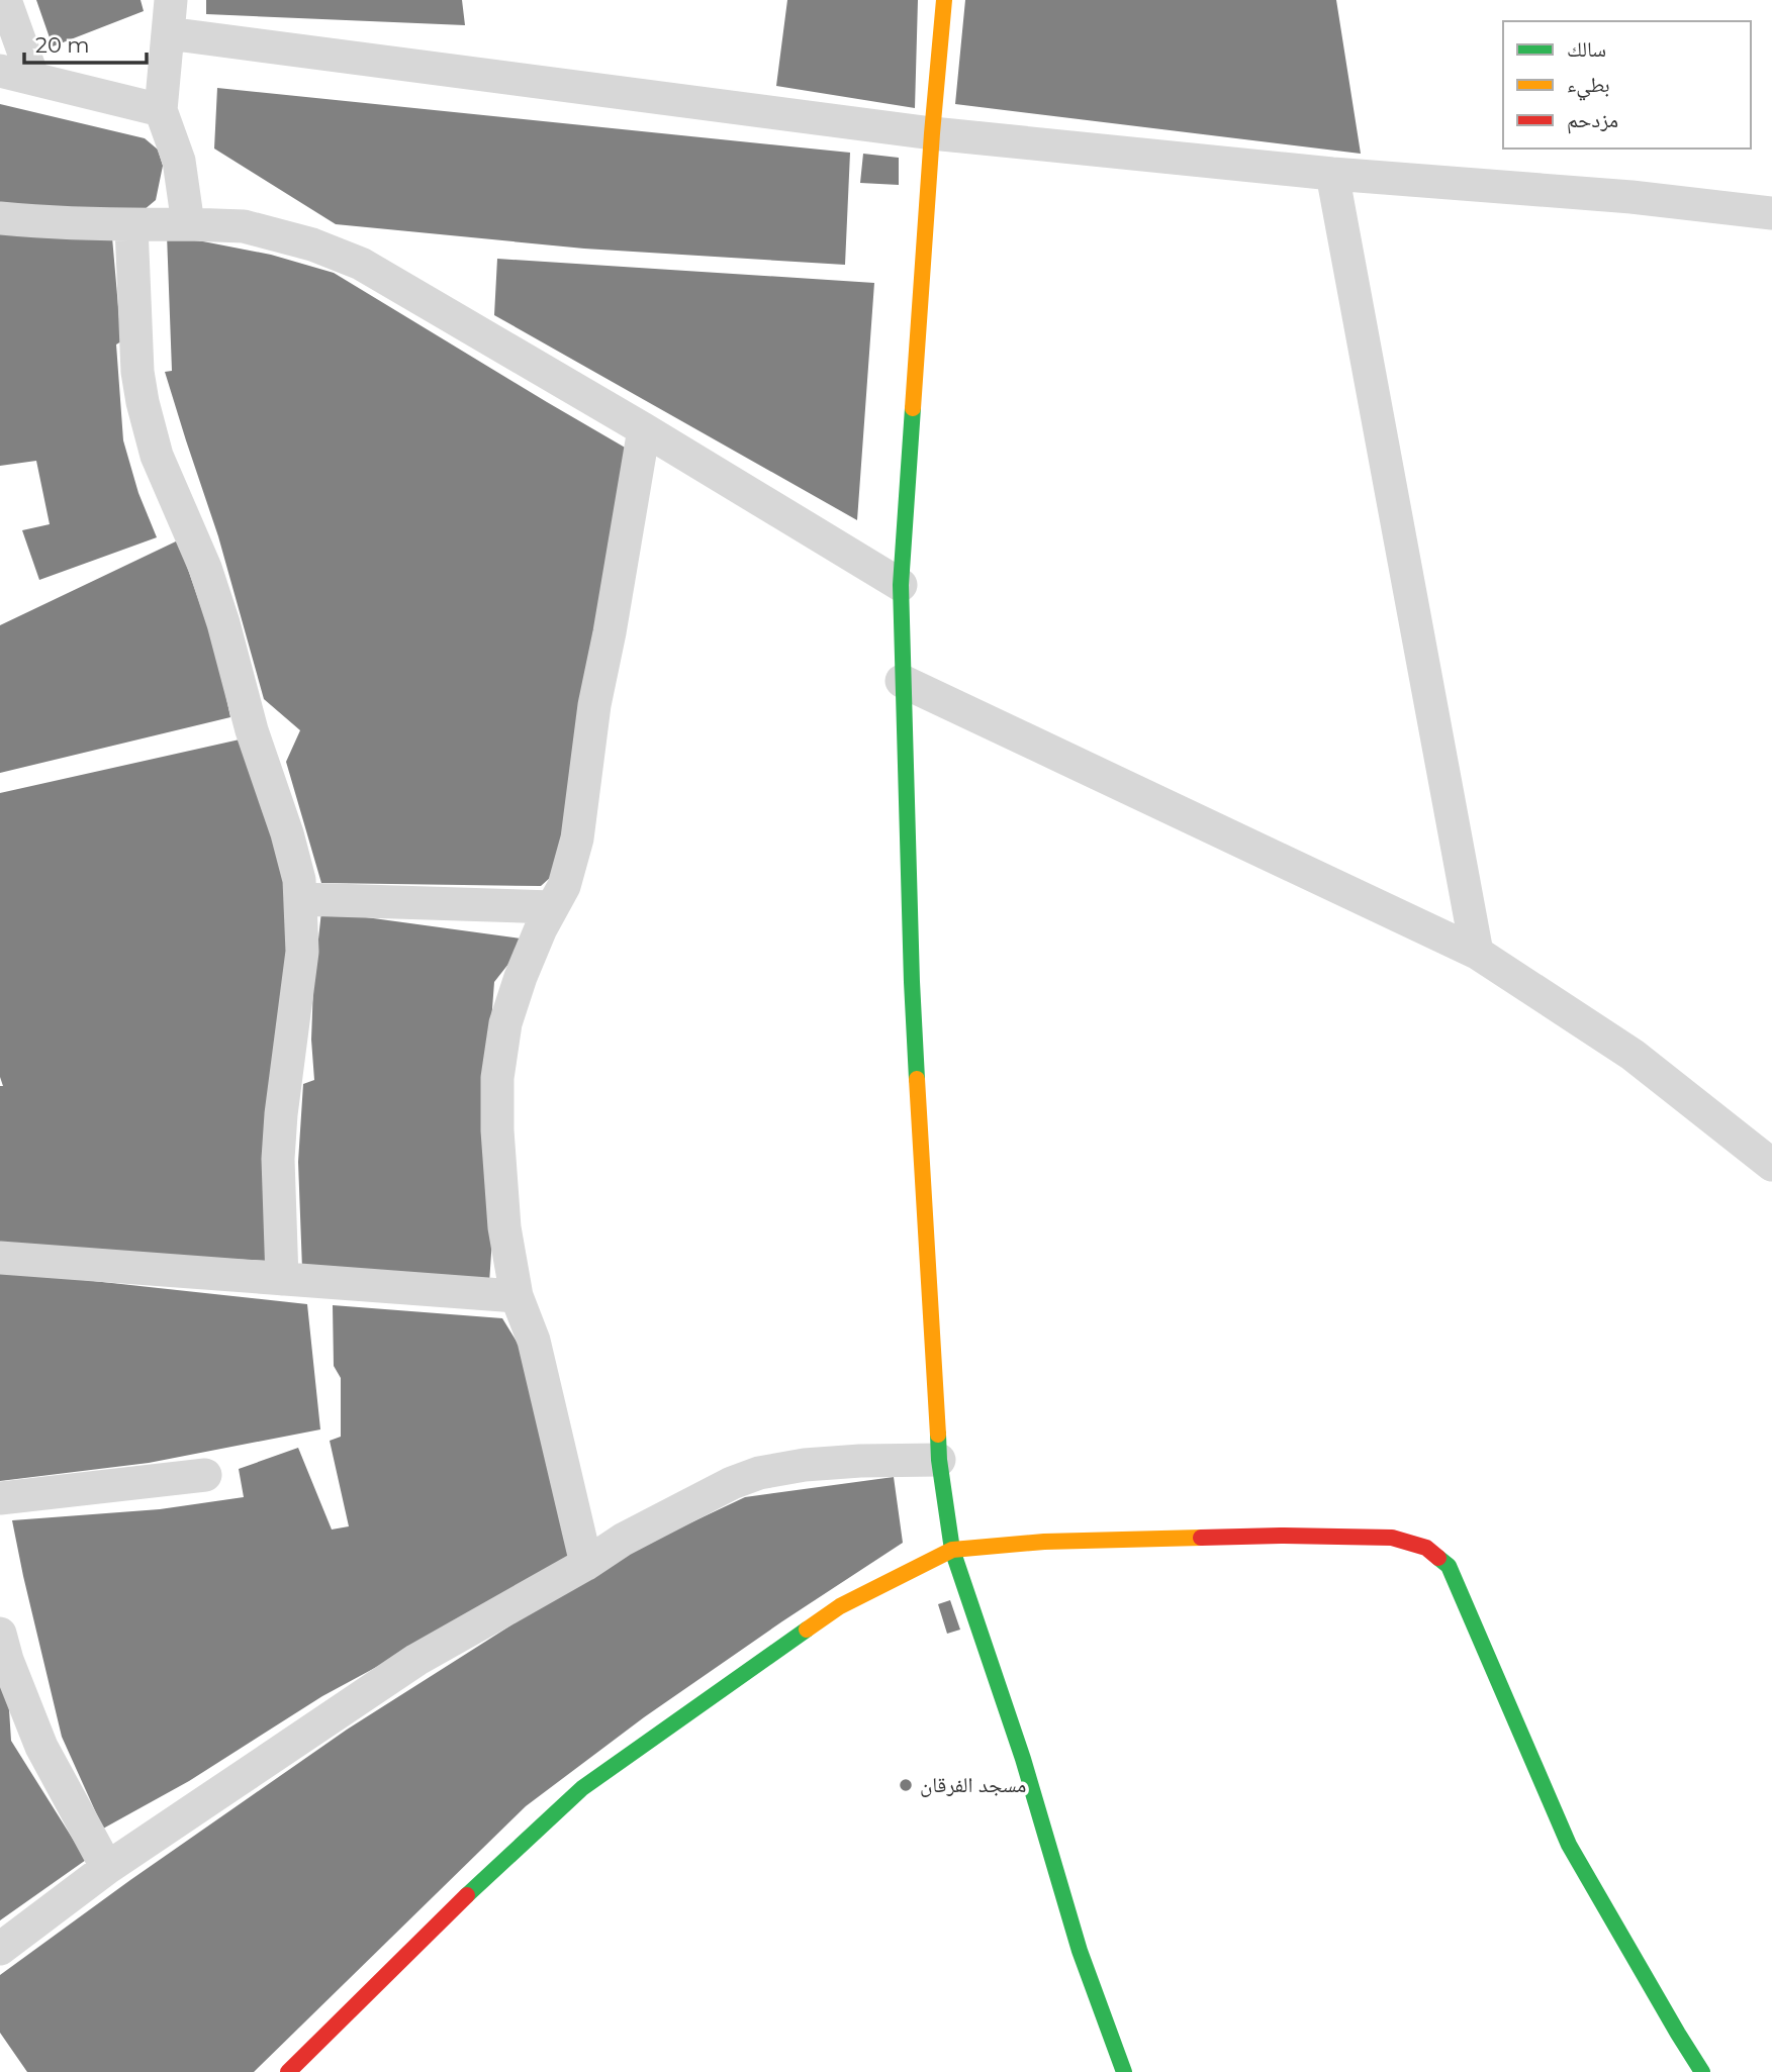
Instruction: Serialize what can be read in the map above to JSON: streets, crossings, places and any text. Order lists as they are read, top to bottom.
{
  "places": ["مسجد الفرقان"],
  "legend": ["سالك", "بطيء", "مزدحم"],
  "scale_bar": "20 m"
}
